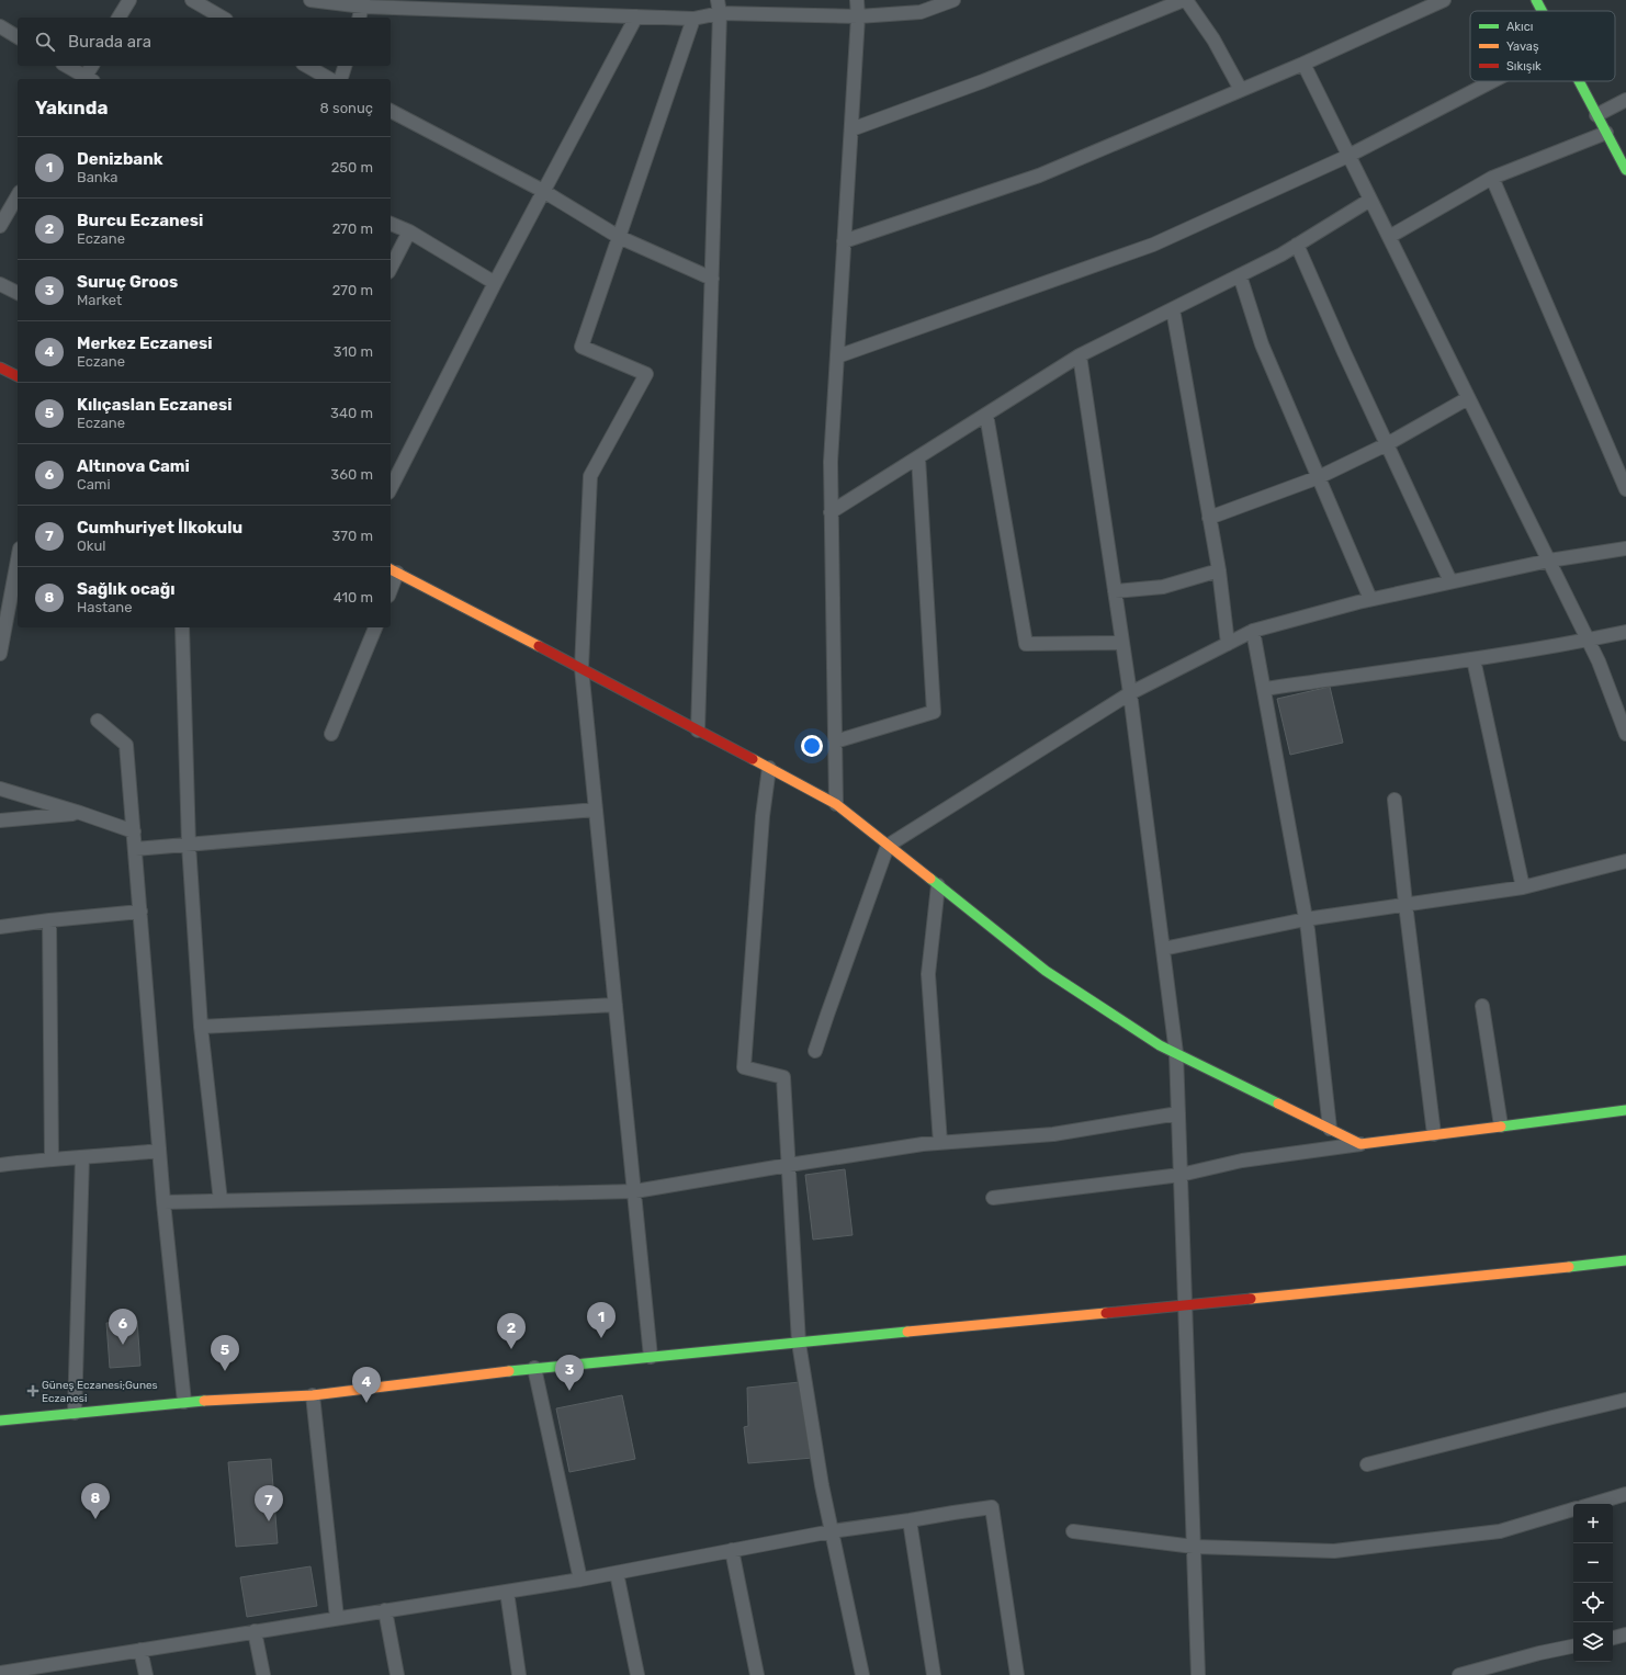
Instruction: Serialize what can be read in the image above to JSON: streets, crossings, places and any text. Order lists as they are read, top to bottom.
{
  "places": {
    "health": ["Güneş Eczanesi;Gunes Eczanesi"]
  },
  "legend": ["Akıcı", "Yavaş", "Sıkışık"],
  "page": {
    "search": "Burada ara",
    "heading": ["Yakında", "8 sonuç"],
    "list": [
      {
        "mark": "1",
        "name": "Denizbank",
        "note": "Banka",
        "value": "250 m"
      },
      {
        "mark": "2",
        "name": "Burcu Eczanesi",
        "note": "Eczane",
        "value": "270 m"
      },
      {
        "mark": "3",
        "name": "Suruç Groos",
        "note": "Market",
        "value": "270 m"
      },
      {
        "mark": "4",
        "name": "Merkez Eczanesi",
        "note": "Eczane",
        "value": "310 m"
      },
      {
        "mark": "5",
        "name": "Kılıçaslan Eczanesi",
        "note": "Eczane",
        "value": "340 m"
      },
      {
        "mark": "6",
        "name": "Altınova Cami",
        "note": "Cami",
        "value": "360 m"
      },
      {
        "mark": "7",
        "name": "Cumhuriyet İlkokulu",
        "note": "Okul",
        "value": "370 m"
      },
      {
        "mark": "8",
        "name": "Sağlık ocağı",
        "note": "Hastane",
        "value": "410 m"
      }
    ],
    "pins": [
      "1",
      "6",
      "2",
      "5",
      "3",
      "4",
      "8",
      "7"
    ],
    "map_buttons": ["+", "−"]
  }
}
